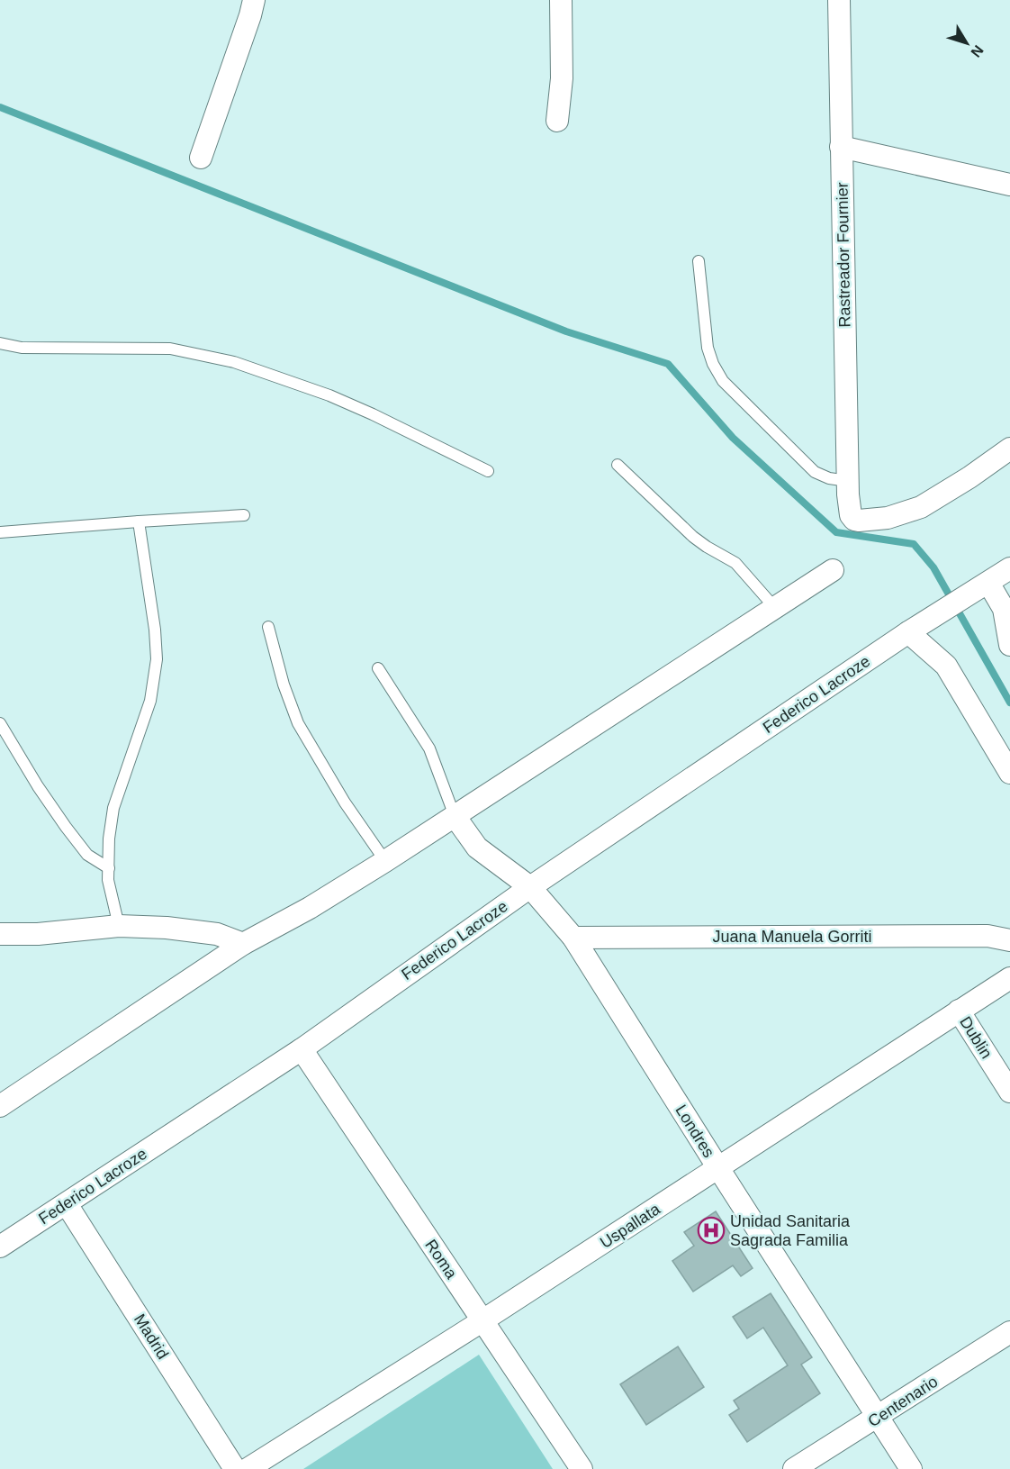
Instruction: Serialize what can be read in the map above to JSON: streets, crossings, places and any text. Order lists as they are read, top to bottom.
{
  "streets": {
    "street": [
      "Rastreador Fournier",
      "Federico Lacroze",
      "Juana Manuela Gorriti",
      "Dublin",
      "Londres",
      "Uspallata",
      "Roma",
      "Madrid",
      "Centenario"
    ]
  },
  "crossings": [
    ["Federico Lacroze", "Londres"],
    ["Federico Lacroze", "Roma"],
    ["Federico Lacroze", "Madrid"],
    ["Juana Manuela Gorriti", "Londres"],
    ["Dublin", "Uspallata"],
    ["Londres", "Uspallata"],
    ["Londres", "Centenario"],
    ["Uspallata", "Roma"]
  ],
  "places": {
    "hospital": ["Unidad Sanitaria Sagrada Familia"]
  },
  "north": "bottom right"
}
